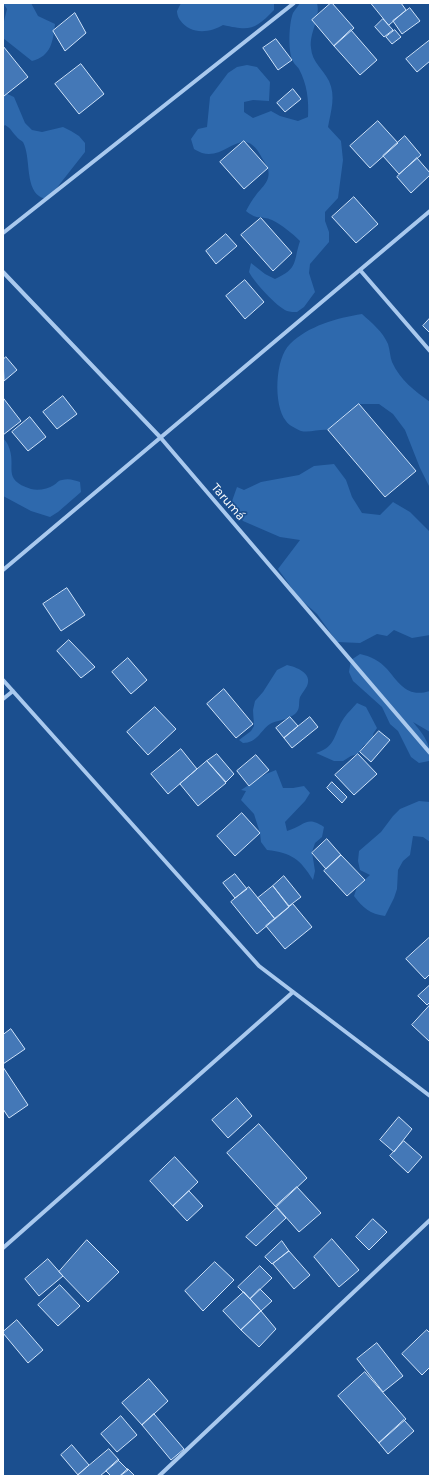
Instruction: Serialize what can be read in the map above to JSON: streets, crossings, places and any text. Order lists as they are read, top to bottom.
{
  "streets": {
    "street": ["Tarumá"]
  }
}
